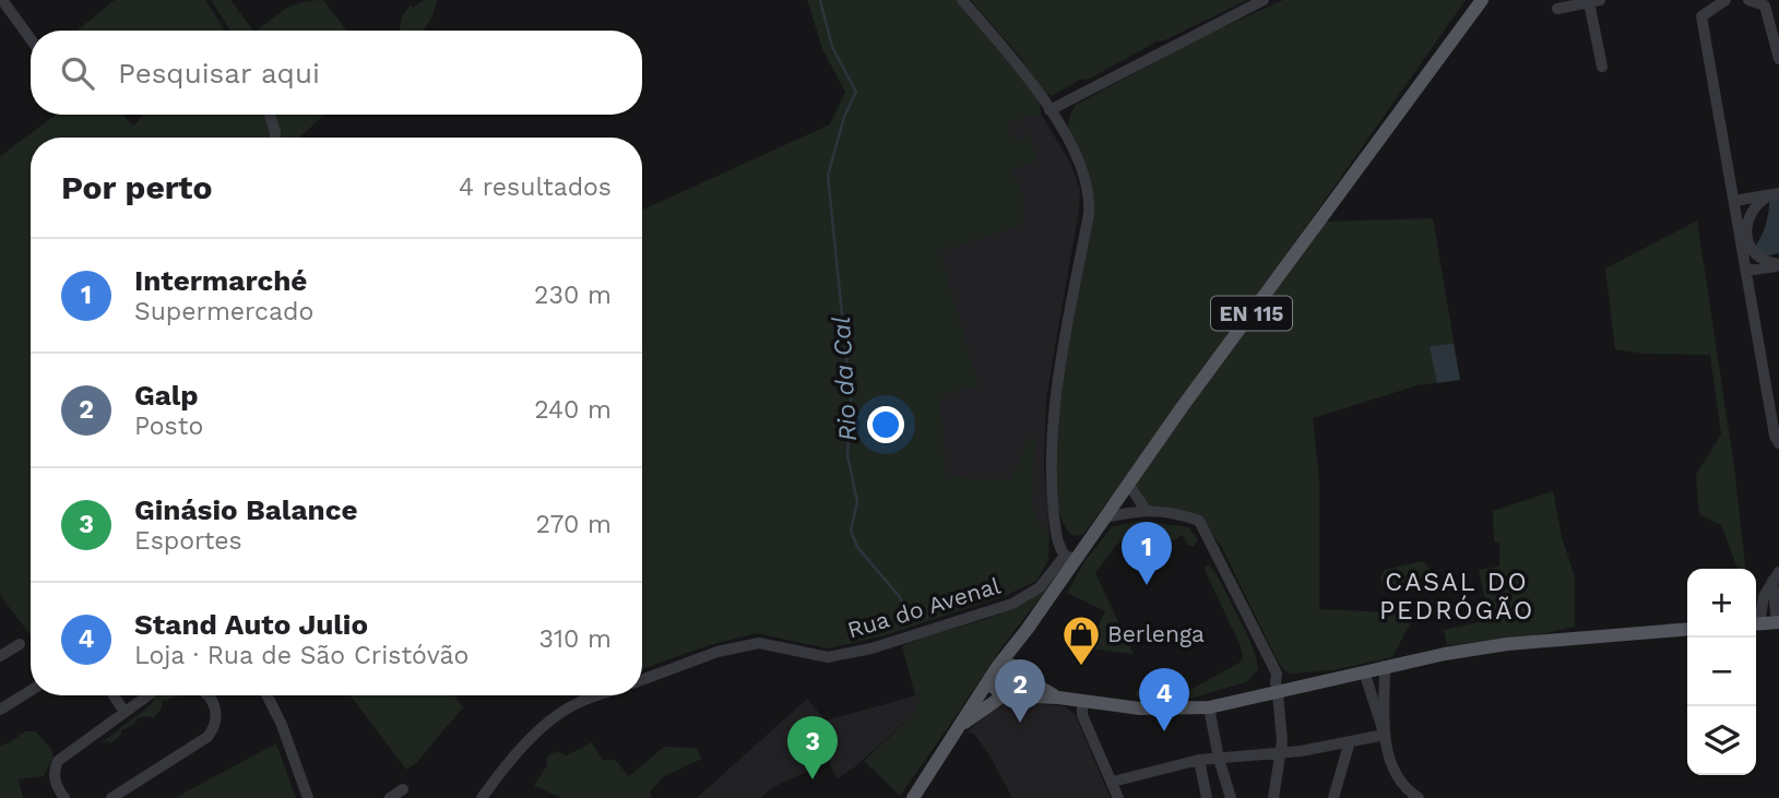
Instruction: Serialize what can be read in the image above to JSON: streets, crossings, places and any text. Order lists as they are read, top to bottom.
{
  "streets": {
    "main road": ["EN 115"],
    "street": ["Rua do Avenal"]
  },
  "crossings": [
    ["EN 115", "Rua do Avenal"]
  ],
  "districts": ["CASAL DO PEDRÓGÃO"],
  "water": ["Rio da Cal"],
  "places": {
    "shop": ["Berlenga"]
  },
  "page": {
    "search": "Pesquisar aqui",
    "heading": ["Por perto", "4 resultados"],
    "list": [
      {
        "mark": "1",
        "name": "Intermarché",
        "note": "Supermercado",
        "value": "230 m"
      },
      {
        "mark": "2",
        "name": "Galp",
        "note": "Posto",
        "value": "240 m"
      },
      {
        "mark": "3",
        "name": "Ginásio Balance",
        "note": "Esportes",
        "value": "270 m"
      },
      {
        "mark": "4",
        "name": "Stand Auto Julio",
        "note": "Loja · Rua de São Cristóvão",
        "value": "310 m"
      }
    ],
    "pins": [
      "1",
      "2",
      "4",
      "3"
    ],
    "map_buttons": ["+", "−"]
  }
}
